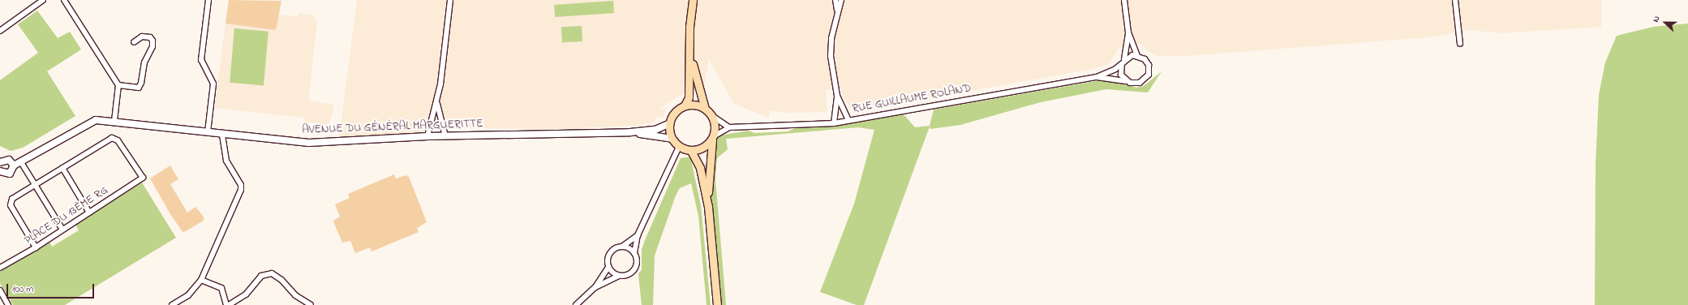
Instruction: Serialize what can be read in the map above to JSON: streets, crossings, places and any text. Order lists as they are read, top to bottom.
{
  "streets": {
    "street": ["RUE GUILLAUME ROLAND", "AVENUE DU GÉNÉRAL MARGUERITTE", "PLACE DU 13ÈME RG"]
  },
  "scale_bar": "100 m",
  "north": "left"
}
